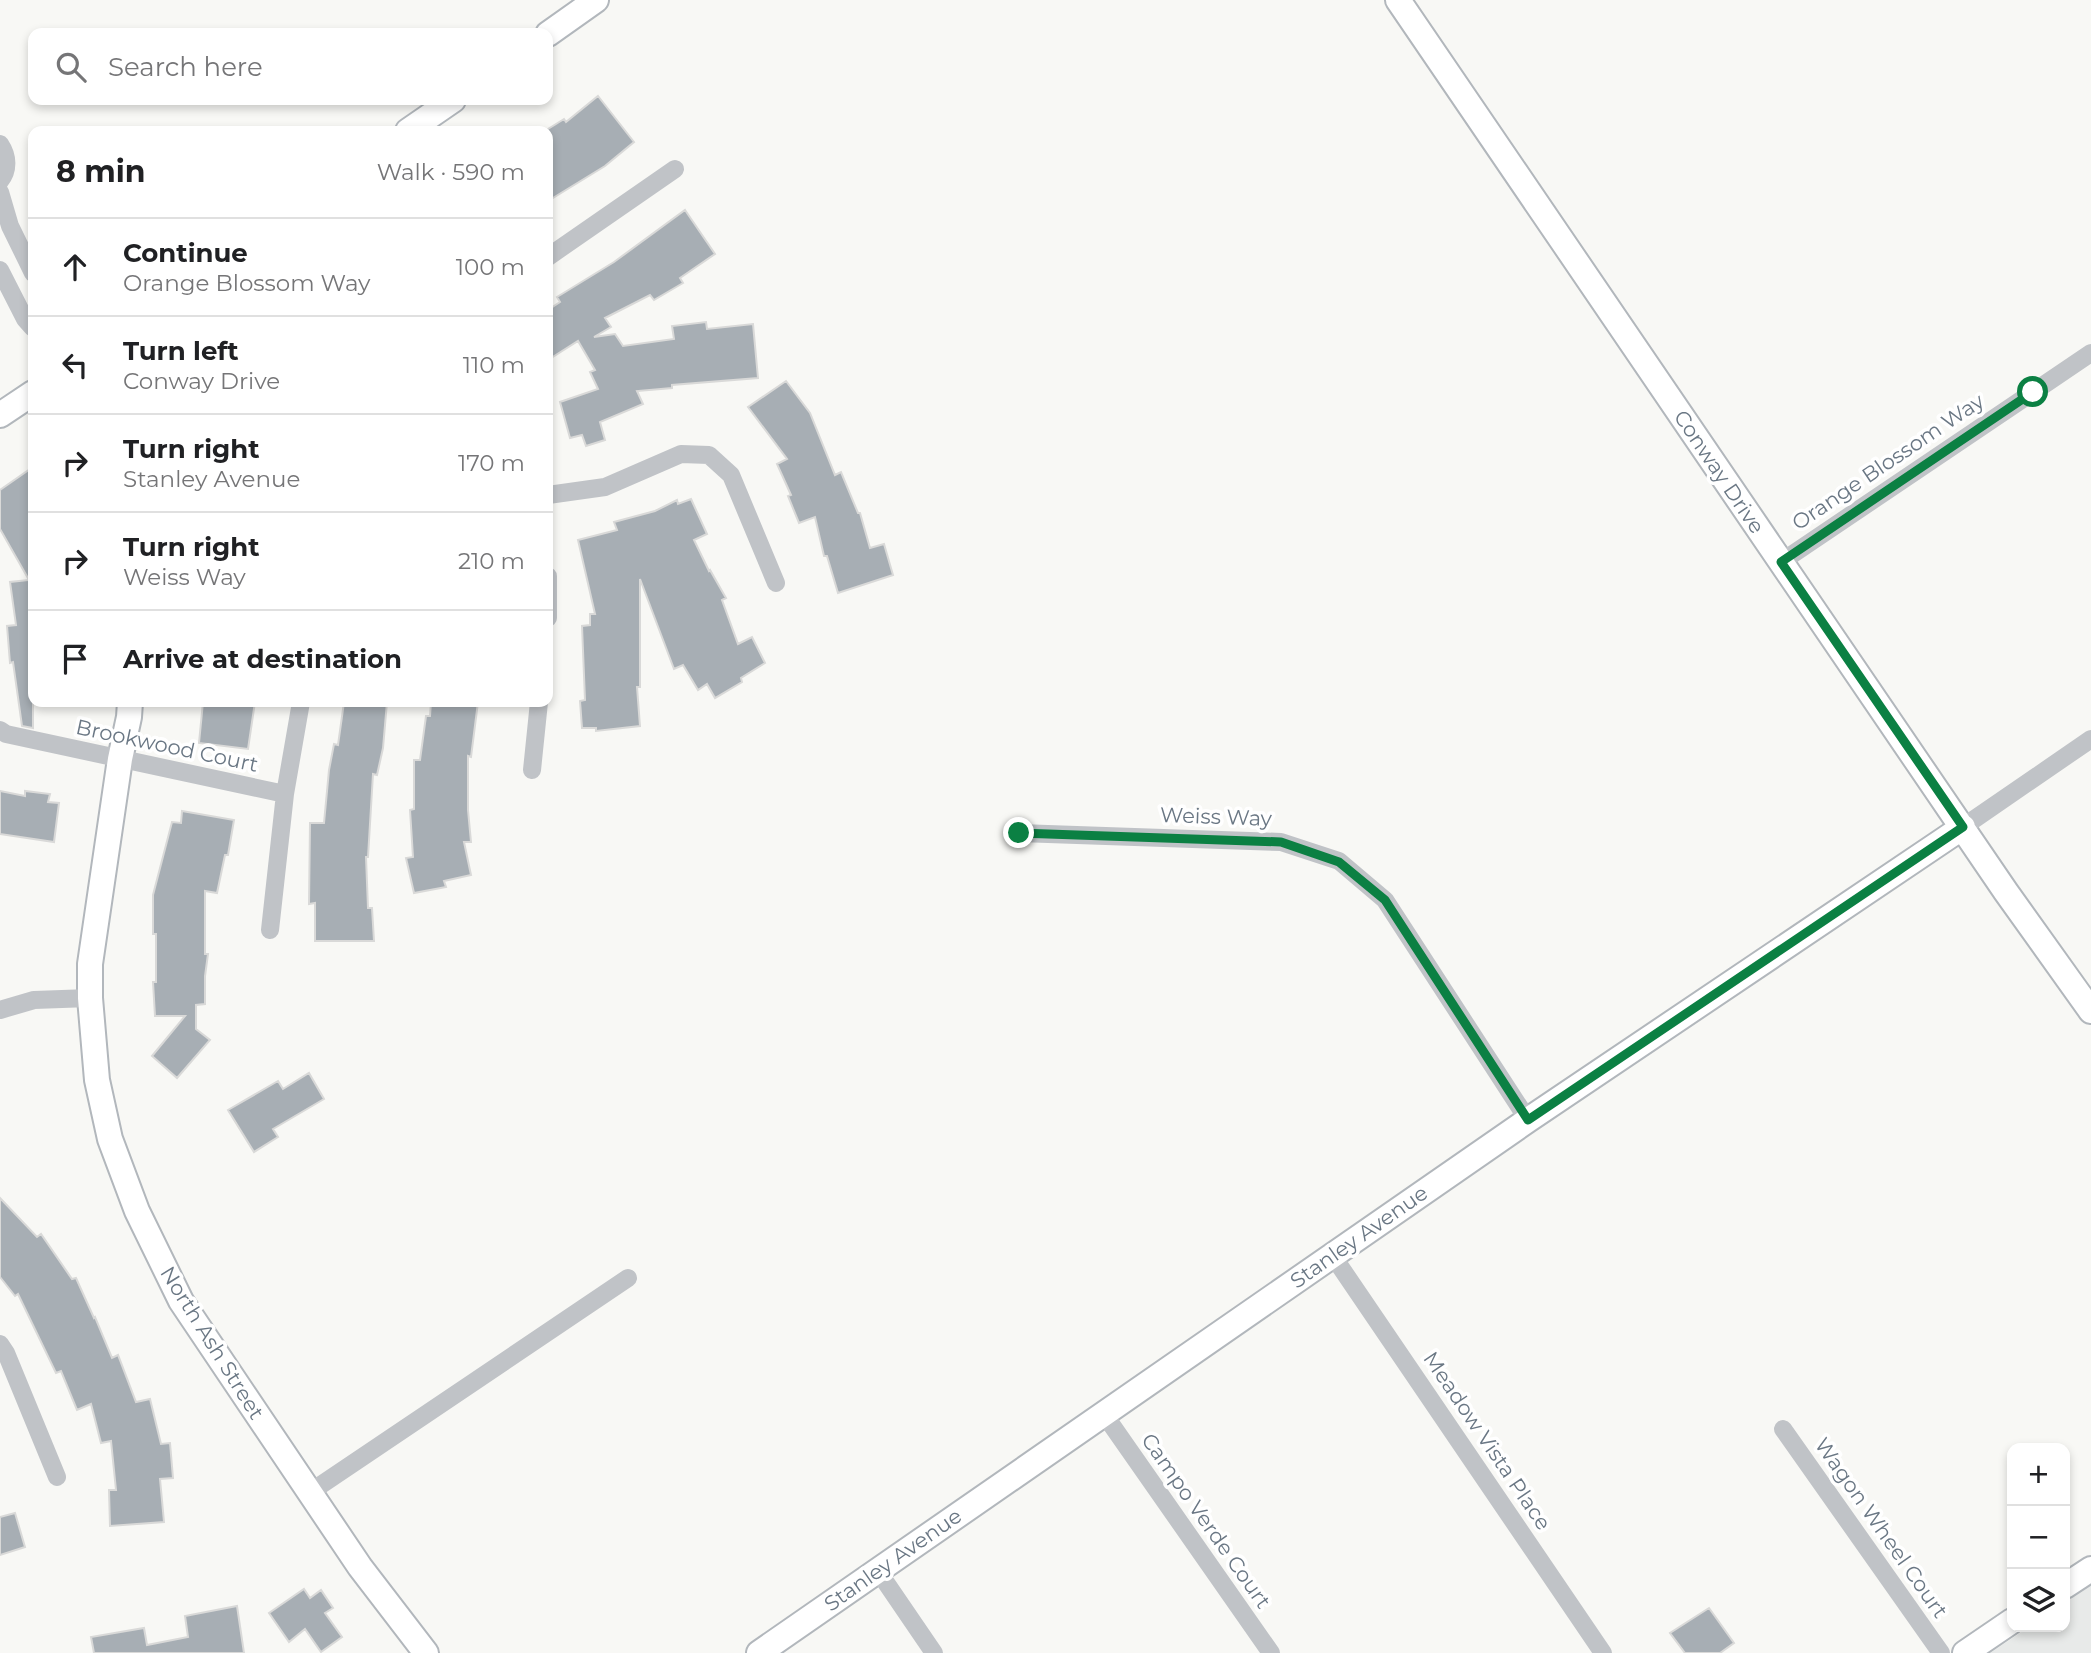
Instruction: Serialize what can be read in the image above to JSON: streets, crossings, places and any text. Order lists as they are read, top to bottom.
{
  "streets": {
    "street": [
      "Orange Blossom Way",
      "Conway Drive",
      "Brookwood Court",
      "Weiss Way",
      "Stanley Avenue",
      "North Ash Street",
      "Meadow Vista Place",
      "Campo Verde Court",
      "Wagon Wheel Court"
    ]
  },
  "crossings": [
    ["Orange Blossom Way", "Conway Drive"],
    ["Conway Drive", "Stanley Avenue"],
    ["Brookwood Court", "North Ash Street"],
    ["Weiss Way", "Stanley Avenue"],
    ["Stanley Avenue", "Meadow Vista Place"],
    ["Stanley Avenue", "Campo Verde Court"]
  ],
  "page": {
    "search": "Search here",
    "heading": ["8 min", "Walk · 590 m"],
    "list": [
      ["Continue", "Orange Blossom Way", "100 m"],
      ["Turn left", "Conway Drive", "110 m"],
      ["Turn right", "Stanley Avenue", "170 m"],
      ["Turn right", "Weiss Way", "210 m"],
      "Arrive at destination"
    ],
    "map_buttons": ["+", "−"]
  }
}
